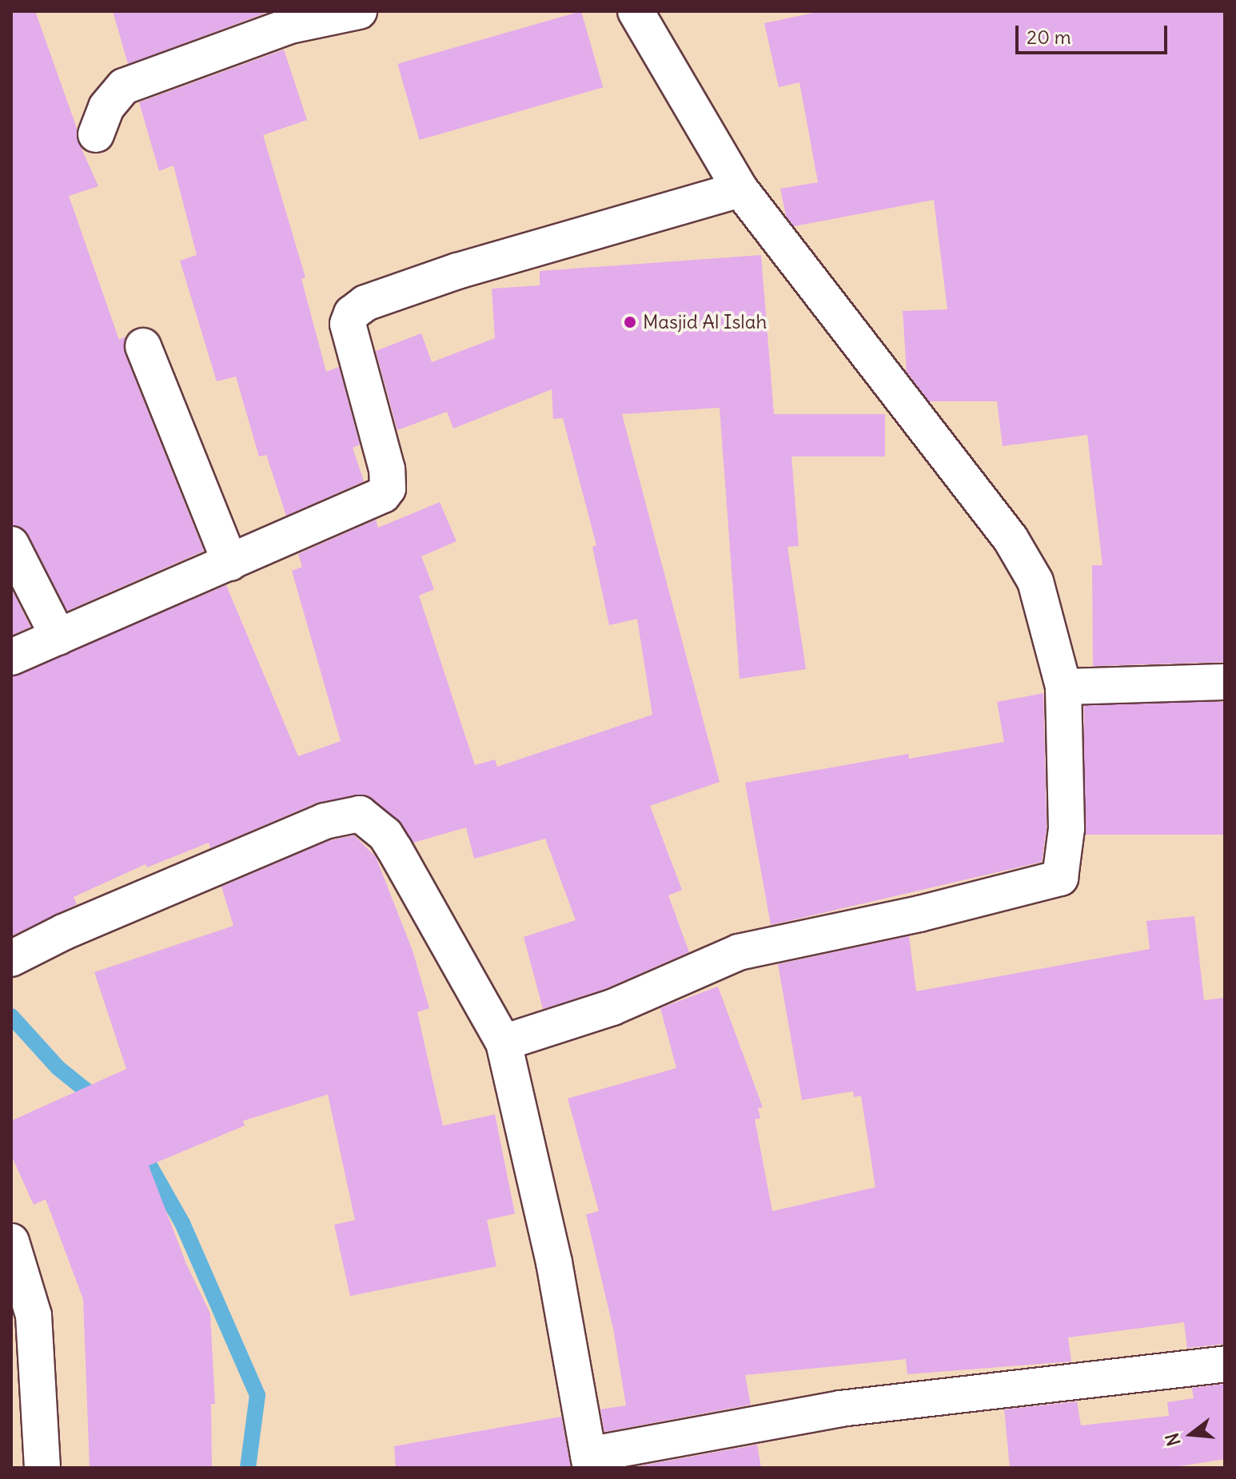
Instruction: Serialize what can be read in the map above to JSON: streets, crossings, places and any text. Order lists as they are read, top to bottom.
{
  "places": ["Masjid Al Islah"],
  "scale_bar": "20 m",
  "north": "left"
}
